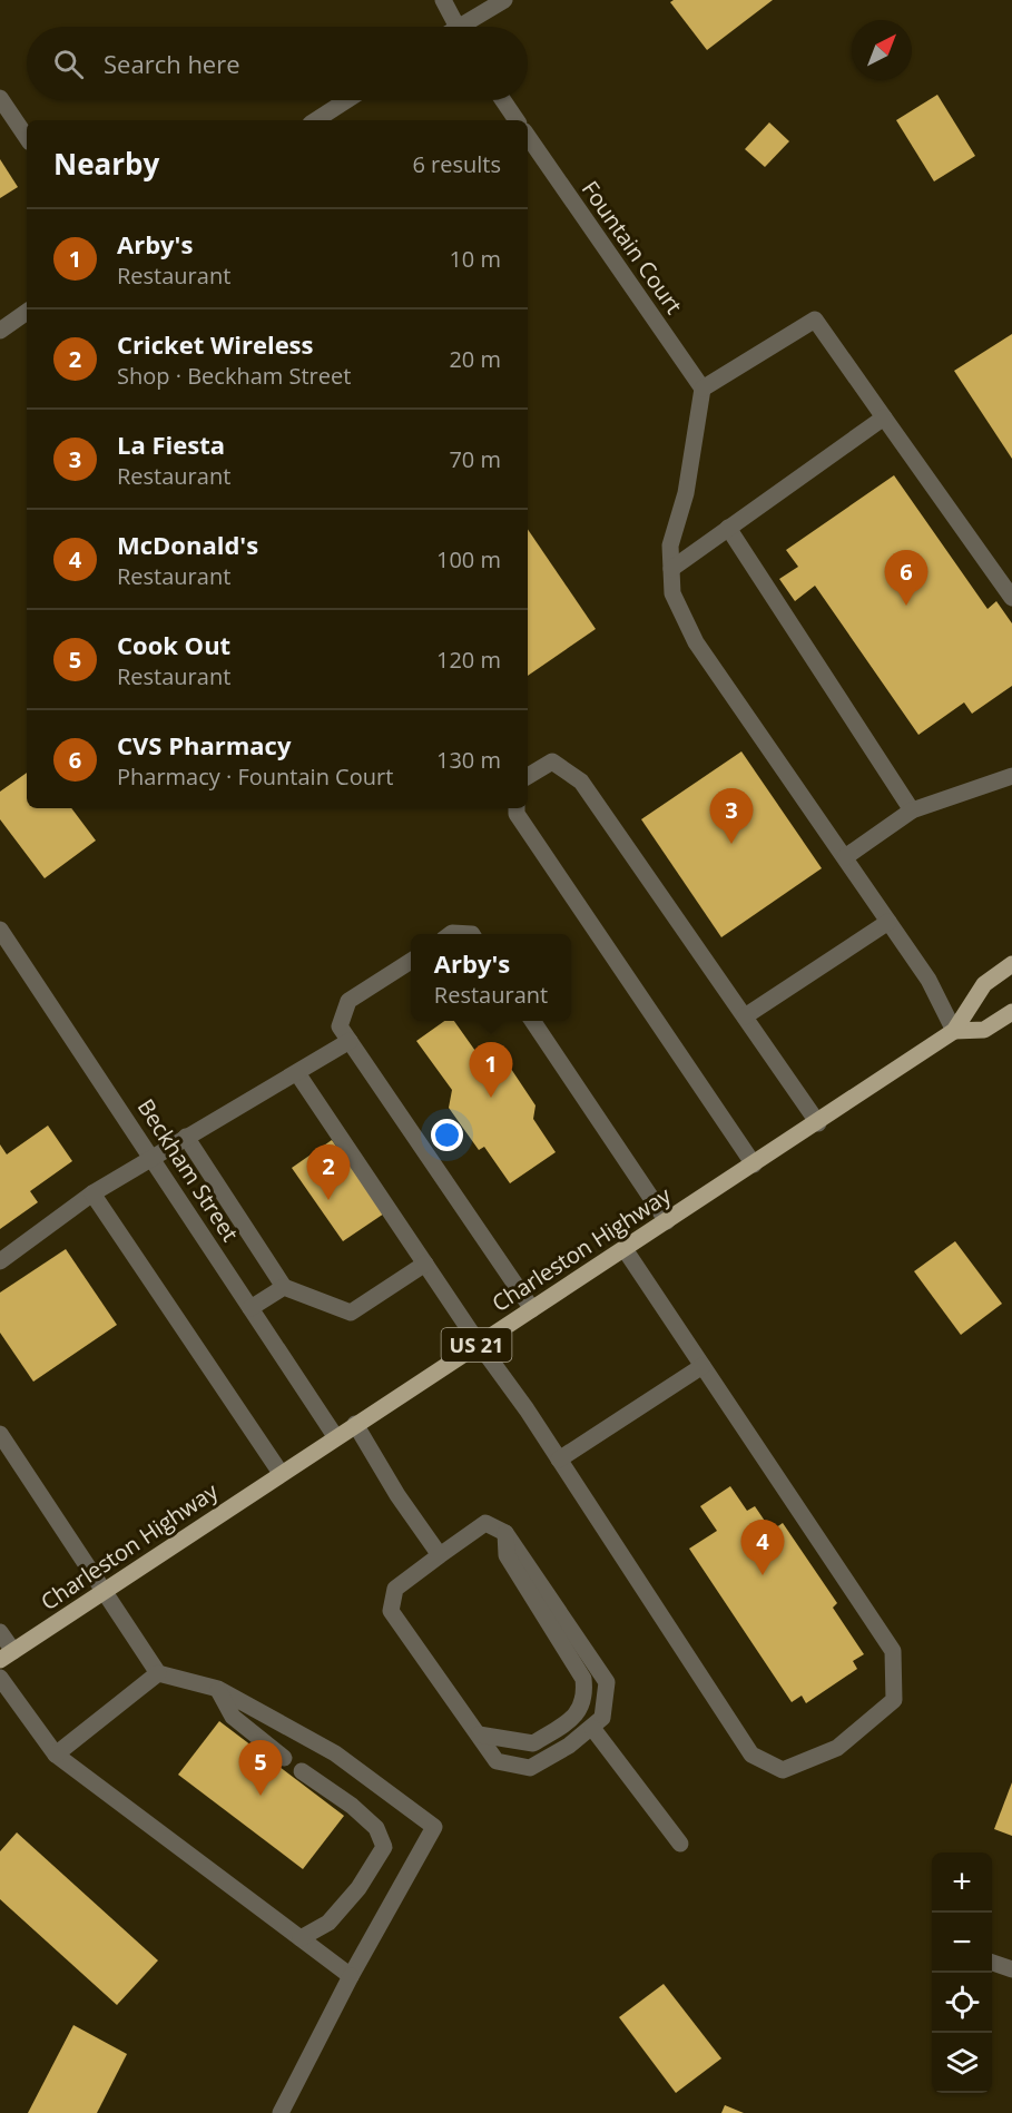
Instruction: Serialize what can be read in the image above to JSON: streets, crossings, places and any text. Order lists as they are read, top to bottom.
{
  "streets": {
    "main road": ["Charleston Highway", "US 21"],
    "street": ["Fountain Court", "Beckham Street"]
  },
  "crossings": [
    ["Beckham Street", "Charleston Highway"]
  ],
  "north": "top right",
  "page": {
    "search": "Search here",
    "heading": ["Nearby", "6 results"],
    "list": [
      {
        "mark": "1",
        "name": "Arby's",
        "note": "Restaurant",
        "value": "10 m"
      },
      {
        "mark": "2",
        "name": "Cricket Wireless",
        "note": "Shop · Beckham Street",
        "value": "20 m"
      },
      {
        "mark": "3",
        "name": "La Fiesta",
        "note": "Restaurant",
        "value": "70 m"
      },
      {
        "mark": "4",
        "name": "McDonald's",
        "note": "Restaurant",
        "value": "100 m"
      },
      {
        "mark": "5",
        "name": "Cook Out",
        "note": "Restaurant",
        "value": "120 m"
      },
      {
        "mark": "6",
        "name": "CVS Pharmacy",
        "note": "Pharmacy · Fountain Court",
        "value": "130 m"
      }
    ],
    "pins": [
      "6",
      "3",
      "1",
      "2",
      "4",
      "5"
    ],
    "popup": ["Arby's", "Restaurant"],
    "map_buttons": ["+", "−"]
  }
}
